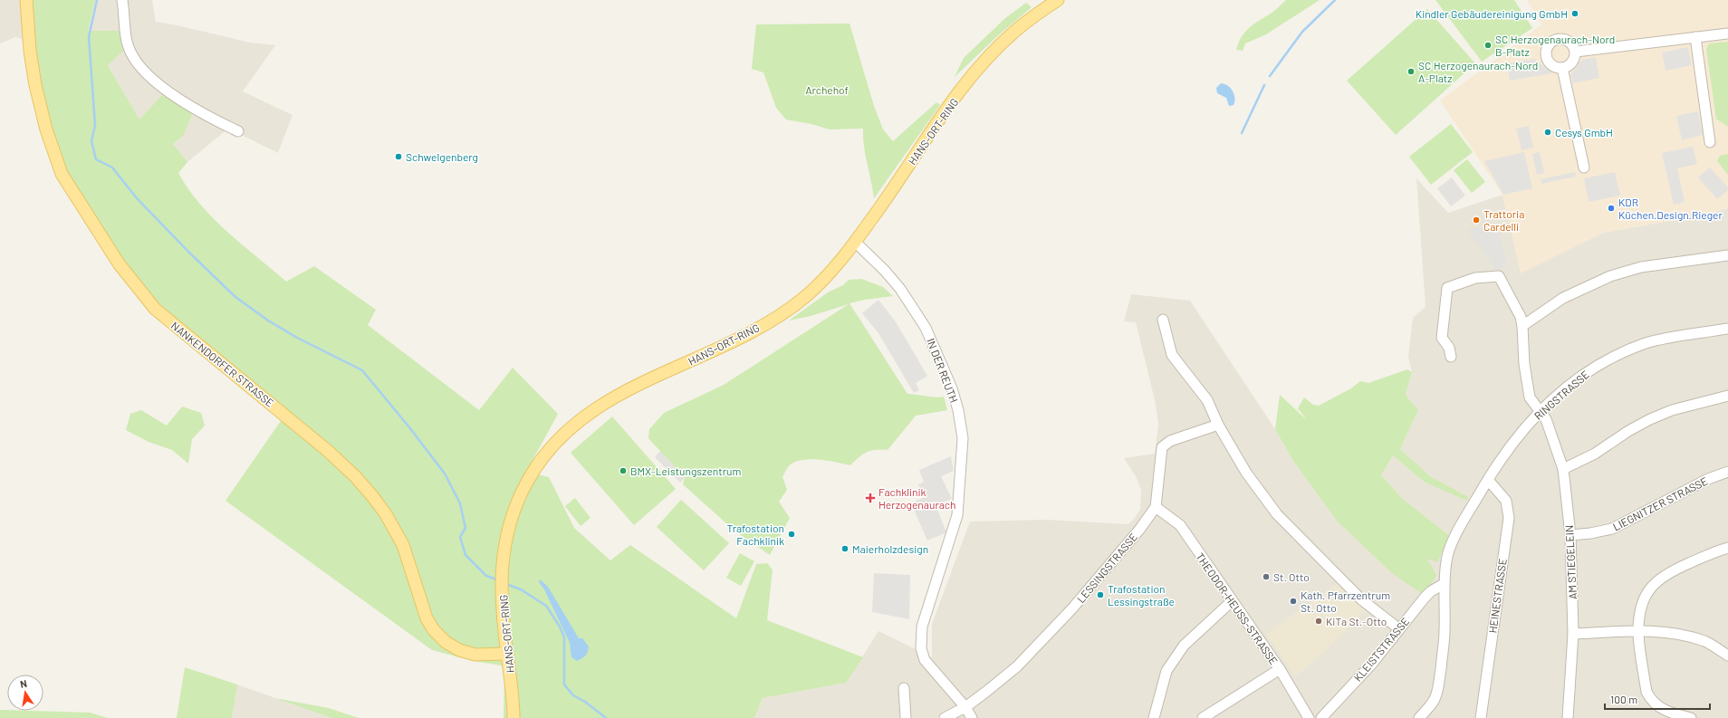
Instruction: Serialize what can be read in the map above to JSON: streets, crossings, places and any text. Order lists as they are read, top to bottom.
{
  "streets": {
    "main road": ["HANS-ORT-RING", "NANKENDORFER STRASSE"],
    "street": [
      "IN DER REUTH",
      "RINGSTRASSE",
      "LIEGNITZER STRASSE",
      "AM STIEGELEIN",
      "LESSINGSTRASSE",
      "HEINESTRASSE",
      "THEODOR-HEUSS-STRASSE",
      "KLEISTSTRASSE"
    ]
  },
  "crossings": [
    ["HANS-ORT-RING", "NANKENDORFER STRASSE"],
    ["HANS-ORT-RING", "IN DER REUTH"],
    ["IN DER REUTH", "LESSINGSTRASSE"],
    ["RINGSTRASSE", "AM STIEGELEIN"],
    ["RINGSTRASSE", "HEINESTRASSE"],
    ["RINGSTRASSE", "KLEISTSTRASSE"],
    ["LIEGNITZER STRASSE", "AM STIEGELEIN"],
    ["LESSINGSTRASSE", "THEODOR-HEUSS-STRASSE"]
  ],
  "parks": ["Archehof"],
  "places": {
    "other": [
      "Kindler Gebäudereinigung GmbH",
      "SC Herzogenaurach-Nord B-Platz",
      "SC Herzogenaurach-Nord A-Platz",
      "Cesys GmbH",
      "Schwelgenberg",
      "KDR Küchen.Design.Rieger",
      "Trattoria Cardelli",
      "BMX-Leistungszentrum",
      "Trafostation Fachklinik",
      "Maierholzdesign",
      "St. Otto",
      "Trafostation Lessingstraße",
      "Kath. Pfarrzentrum St. Otto",
      "KiTa St.-Otto"
    ],
    "health": ["Fachklinik Herzogenaurach"]
  },
  "scale_bar": "100 m",
  "north": "top"
}
